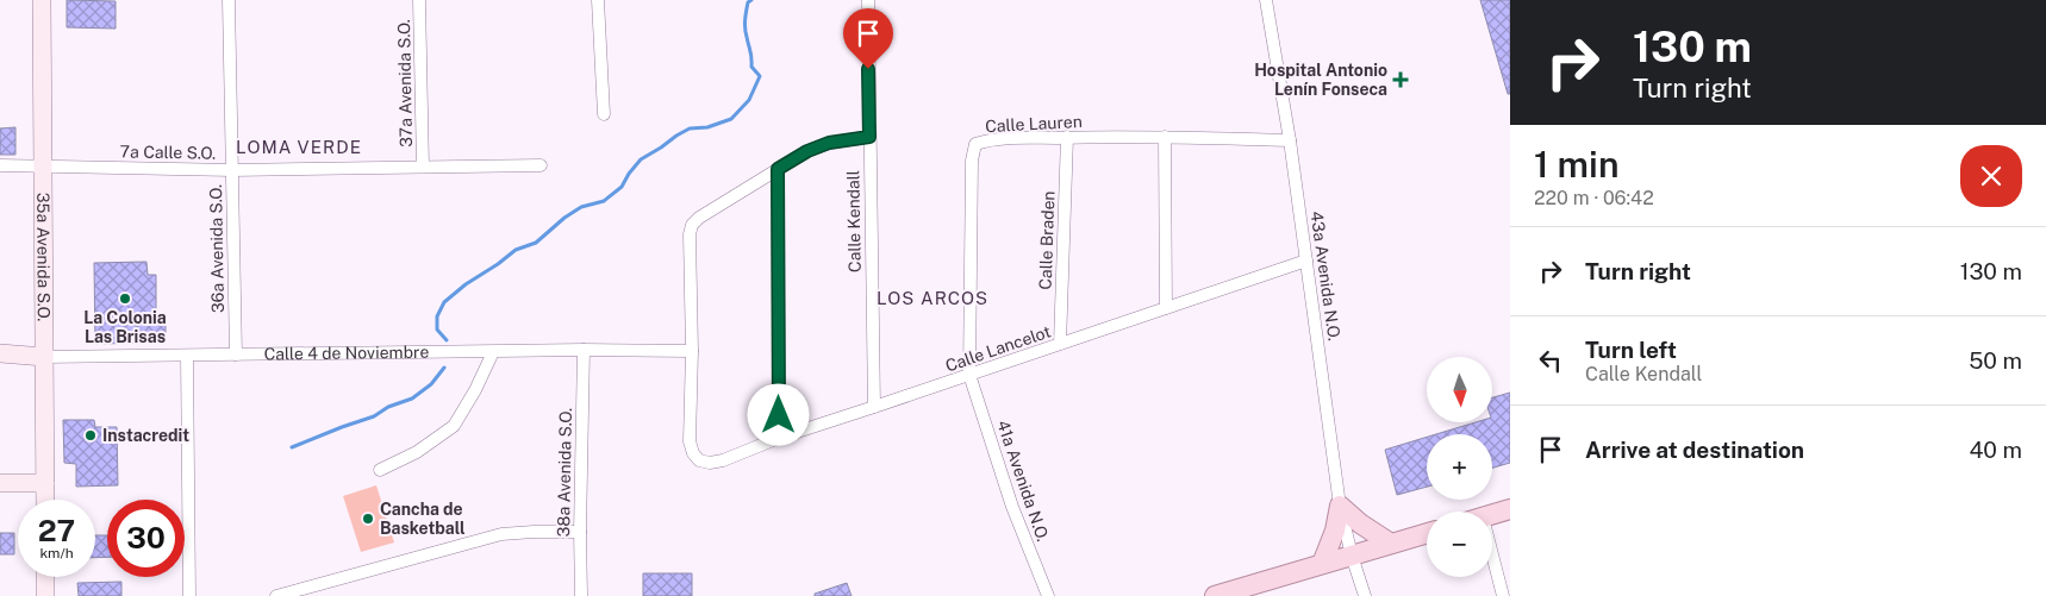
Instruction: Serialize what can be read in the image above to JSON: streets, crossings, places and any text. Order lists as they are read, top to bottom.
{
  "streets": {
    "main road": ["35a Avenida S.O.", "Calle 4 de Noviembre"],
    "street": [
      "37a Avenida S.O.",
      "Calle Lauren",
      "7a Calle S.O.",
      "Calle Kendall",
      "Calle Braden",
      "36a Avenida S.O.",
      "43a Avenida N.O.",
      "Calle Lancelot",
      "38a Avenida S.O.",
      "41a Avenida N.O."
    ]
  },
  "crossings": [
    ["37a Avenida S.O.", "7a Calle S.O."],
    ["Calle Lauren", "Calle Braden"],
    ["Calle Lauren", "43a Avenida N.O."],
    ["Calle Lauren", "Calle Lancelot"],
    ["Calle Lauren", "41a Avenida N.O."],
    ["7a Calle S.O.", "36a Avenida S.O."],
    ["7a Calle S.O.", "35a Avenida S.O."],
    ["Calle Kendall", "Calle Lancelot"],
    ["Calle Braden", "Calle Lancelot"],
    ["36a Avenida S.O.", "Calle 4 de Noviembre"],
    ["35a Avenida S.O.", "Calle 4 de Noviembre"],
    ["43a Avenida N.O.", "Calle Lancelot"],
    ["Calle Lancelot", "Calle 4 de Noviembre"],
    ["Calle Lancelot", "41a Avenida N.O."],
    ["Calle 4 de Noviembre", "38a Avenida S.O."]
  ],
  "districts": ["LOMA VERDE", "LOS ARCOS"],
  "places": {
    "health": ["Hospital Antonio Lenín Fonseca"],
    "other": ["La Colonia Las Brisas", "Instacredit", "Cancha de Basketball"]
  },
  "north": "bottom",
  "page": {
    "turn": ["130 m", "Turn right"],
    "heading": ["1 min", "220 m · 06:42"],
    "list": [
      {
        "name": "Turn right",
        "value": "130 m"
      },
      {
        "name": "Turn left",
        "note": "Calle Kendall",
        "value": "50 m"
      },
      {
        "name": "Arrive at destination",
        "value": "40 m"
      }
    ],
    "map_buttons": ["+", "−"],
    "speed": "27 km/h",
    "limit": "30"
  }
}
